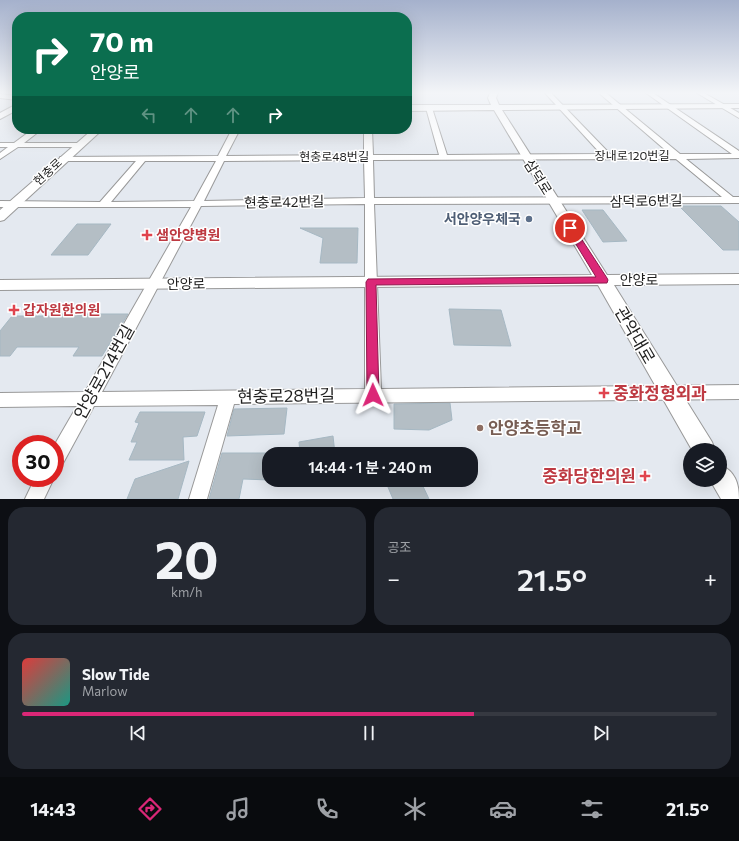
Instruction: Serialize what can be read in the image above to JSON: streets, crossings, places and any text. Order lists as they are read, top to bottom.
{
  "streets": {
    "street": [
      "장내로120번길",
      "현충로48번길",
      "현충로",
      "삼덕로",
      "삼덕로6번길",
      "현충로42번길",
      "안양로",
      "관악대로",
      "안양로214번길",
      "현충로28번길"
    ]
  },
  "crossings": [
    ["장내로120번길", "현충로48번길"],
    ["장내로120번길", "삼덕로"],
    ["현충로48번길", "현충로"],
    ["현충로48번길", "삼덕로"],
    ["현충로48번길", "안양로214번길"],
    ["현충로", "현충로42번길"],
    ["삼덕로", "삼덕로6번길"],
    ["삼덕로", "현충로42번길"],
    ["삼덕로", "안양로"],
    ["삼덕로", "관악대로"],
    ["삼덕로6번길", "현충로42번길"],
    ["현충로42번길", "안양로214번길"],
    ["안양로", "관악대로"],
    ["안양로", "안양로214번길"],
    ["관악대로", "현충로28번길"],
    ["안양로214번길", "현충로28번길"]
  ],
  "places": {
    "other": ["서안양우체국", "안양초등학교"],
    "health": [
      "샘안양병원",
      "갑자원한의원",
      "중화정형외과",
      "중화당한의원"
    ]
  },
  "page": {
    "turn": ["70 m", "안양로"],
    "limit": "30",
    "trip": "14:44 · 1 분 · 240 m",
    "tile": [
      ["20", "km/h"],
      "공조"
    ],
    "heat": ["−", "21.5°", "+"],
    "song": ["Slow Tide", "Marlow"],
    "tabs": ["14:43", "21.5°"]
  }
}
